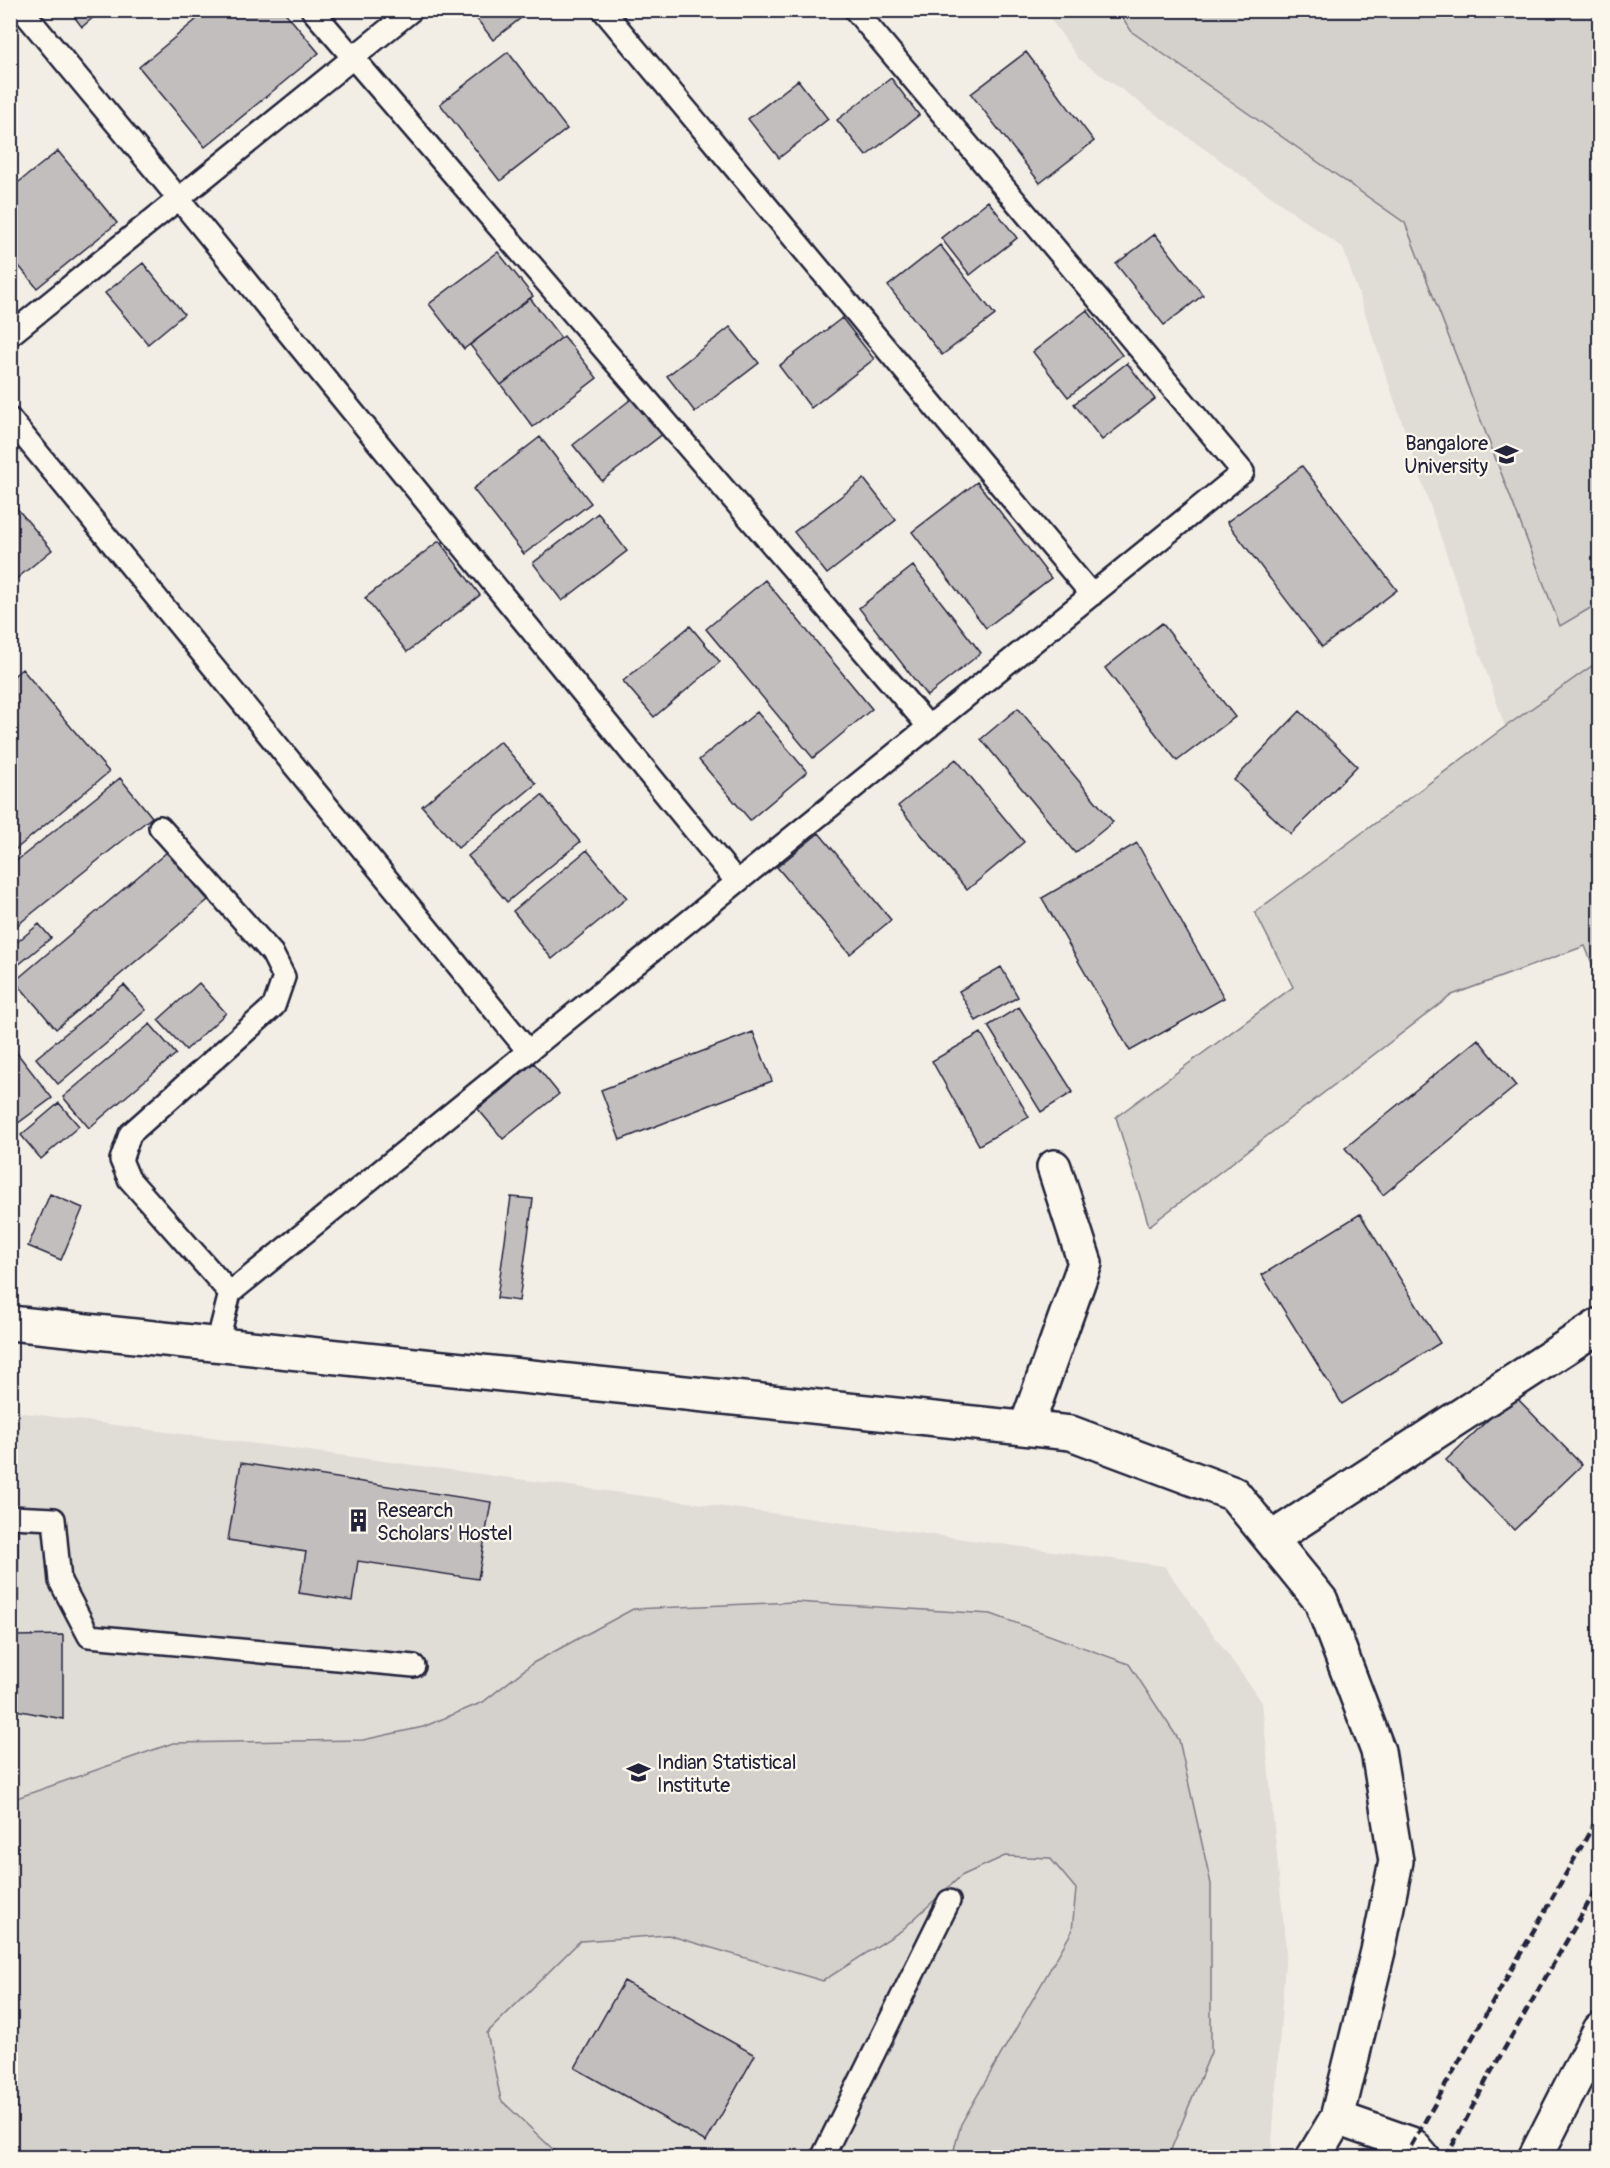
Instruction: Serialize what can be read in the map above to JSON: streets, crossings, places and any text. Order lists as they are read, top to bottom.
{
  "places": {
    "school or university": ["Bangalore University", "Indian Statistical Institute"],
    "building": ["Research Scholars' Hostel"]
  }
}
